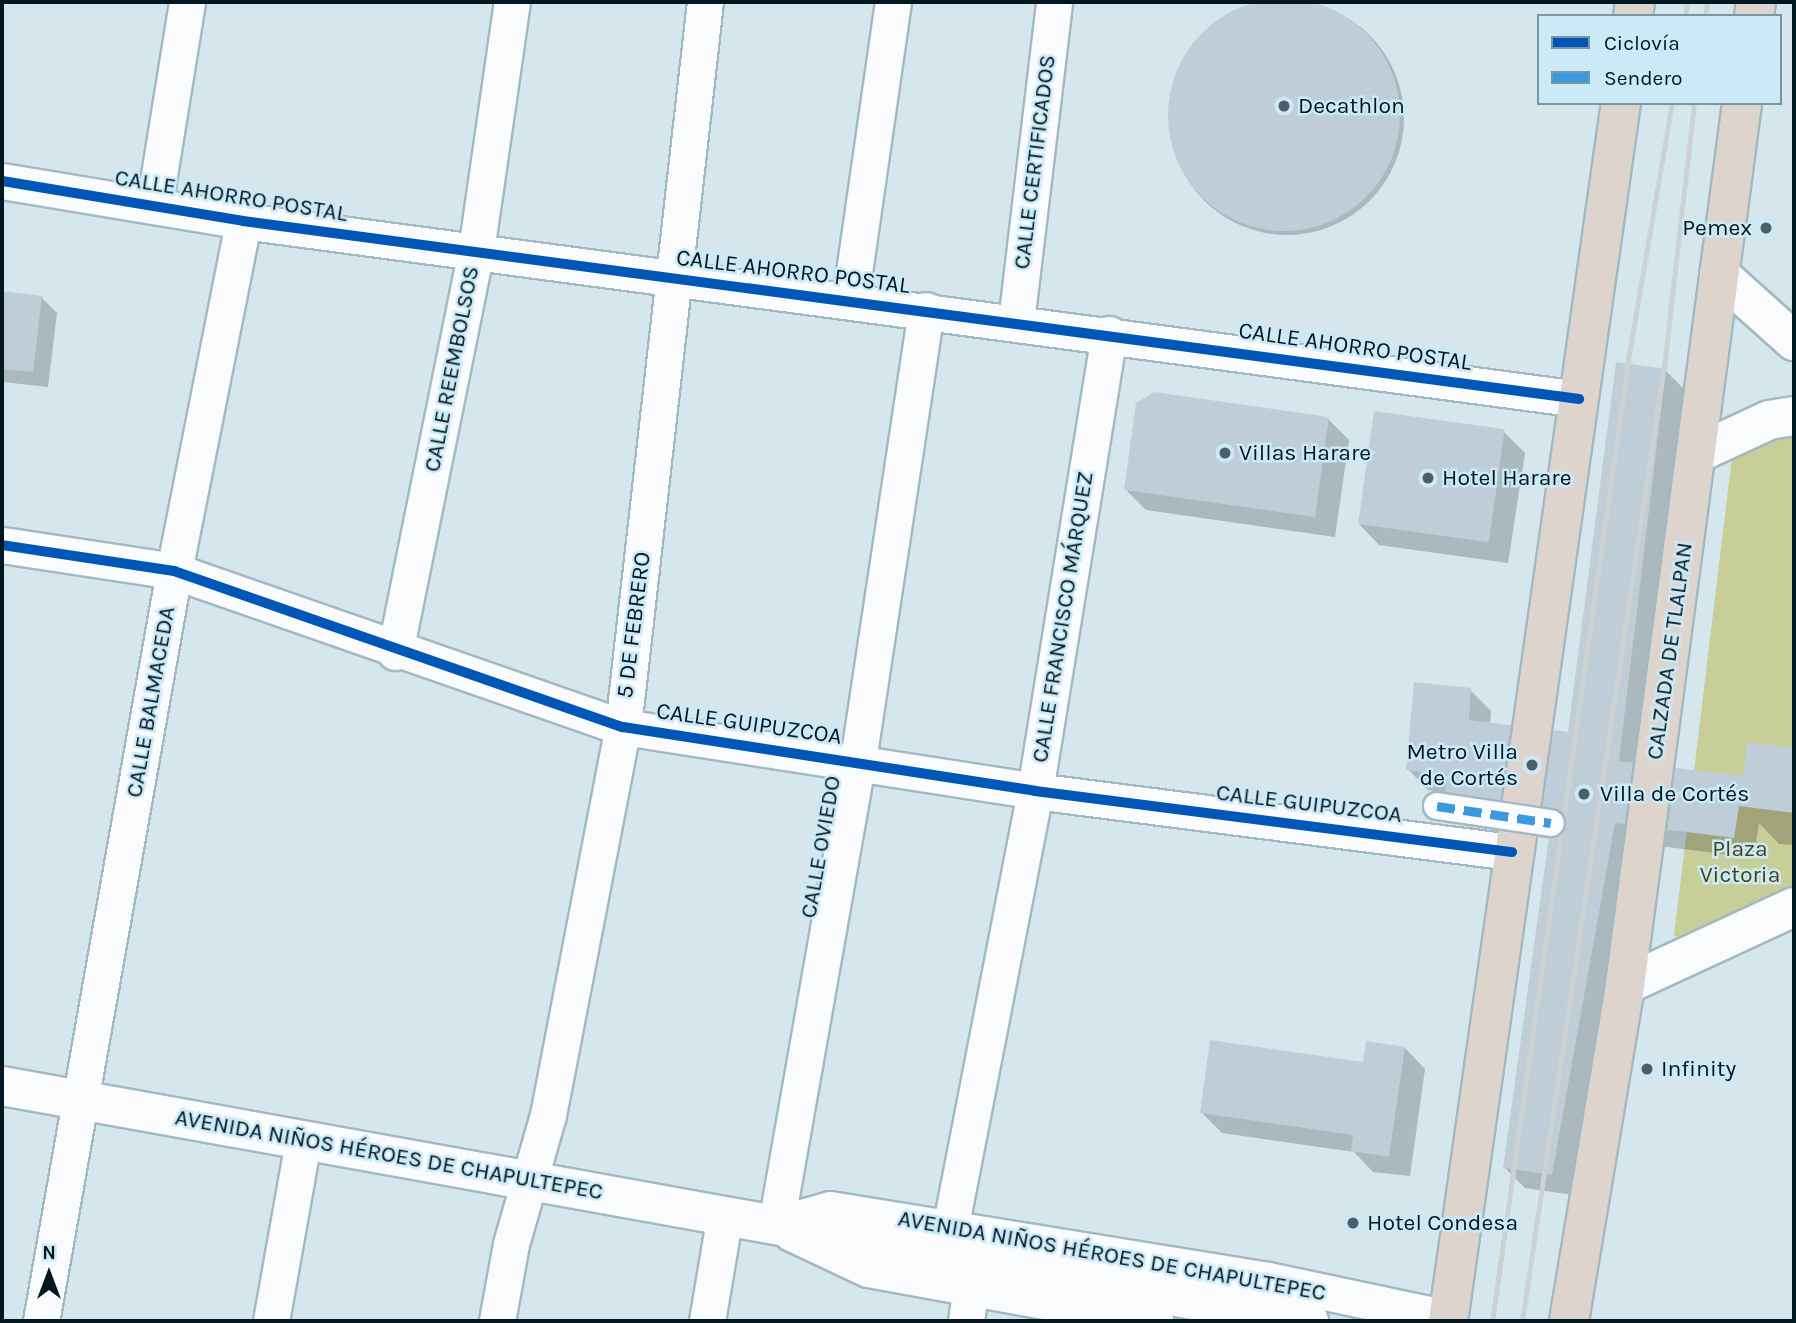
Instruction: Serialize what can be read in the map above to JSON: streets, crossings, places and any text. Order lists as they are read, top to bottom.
{
  "streets": {
    "highway": ["CALZADA DE TLALPAN"],
    "street": [
      "CALLE CERTIFICADOS",
      "CALLE AHORRO POSTAL",
      "CALLE REEMBOLSOS",
      "CALLE FRANCISCO MÁRQUEZ",
      "5 DE FEBRERO",
      "CALLE BALMACEDA",
      "CALLE GUIPUZCOA",
      "CALLE OVIEDO",
      "AVENIDA NIÑOS HÉROES DE CHAPULTEPEC"
    ]
  },
  "crossings": [
    ["CALLE CERTIFICADOS", "CALLE AHORRO POSTAL"],
    ["CALLE AHORRO POSTAL", "CALLE REEMBOLSOS"],
    ["CALLE AHORRO POSTAL", "CALLE FRANCISCO MÁRQUEZ"],
    ["CALLE AHORRO POSTAL", "5 DE FEBRERO"],
    ["CALLE AHORRO POSTAL", "CALLE BALMACEDA"],
    ["CALLE AHORRO POSTAL", "CALLE OVIEDO"],
    ["CALLE REEMBOLSOS", "CALLE GUIPUZCOA"],
    ["CALLE FRANCISCO MÁRQUEZ", "CALLE GUIPUZCOA"],
    ["CALLE FRANCISCO MÁRQUEZ", "AVENIDA NIÑOS HÉROES DE CHAPULTEPEC"],
    ["5 DE FEBRERO", "CALLE GUIPUZCOA"],
    ["5 DE FEBRERO", "AVENIDA NIÑOS HÉROES DE CHAPULTEPEC"],
    ["CALLE BALMACEDA", "CALLE GUIPUZCOA"],
    ["CALLE BALMACEDA", "AVENIDA NIÑOS HÉROES DE CHAPULTEPEC"],
    ["CALLE GUIPUZCOA", "CALLE OVIEDO"],
    ["CALLE OVIEDO", "AVENIDA NIÑOS HÉROES DE CHAPULTEPEC"]
  ],
  "parks": ["Plaza Victoria"],
  "places": [
    "Decathlon",
    "Pemex",
    "Villas Harare",
    "Hotel Harare",
    "Metro Villa de Cortés",
    "Villa de Cortés",
    "Infinity",
    "Hotel Condesa"
  ],
  "legend": ["Ciclovía", "Sendero"],
  "north": "top"
}
